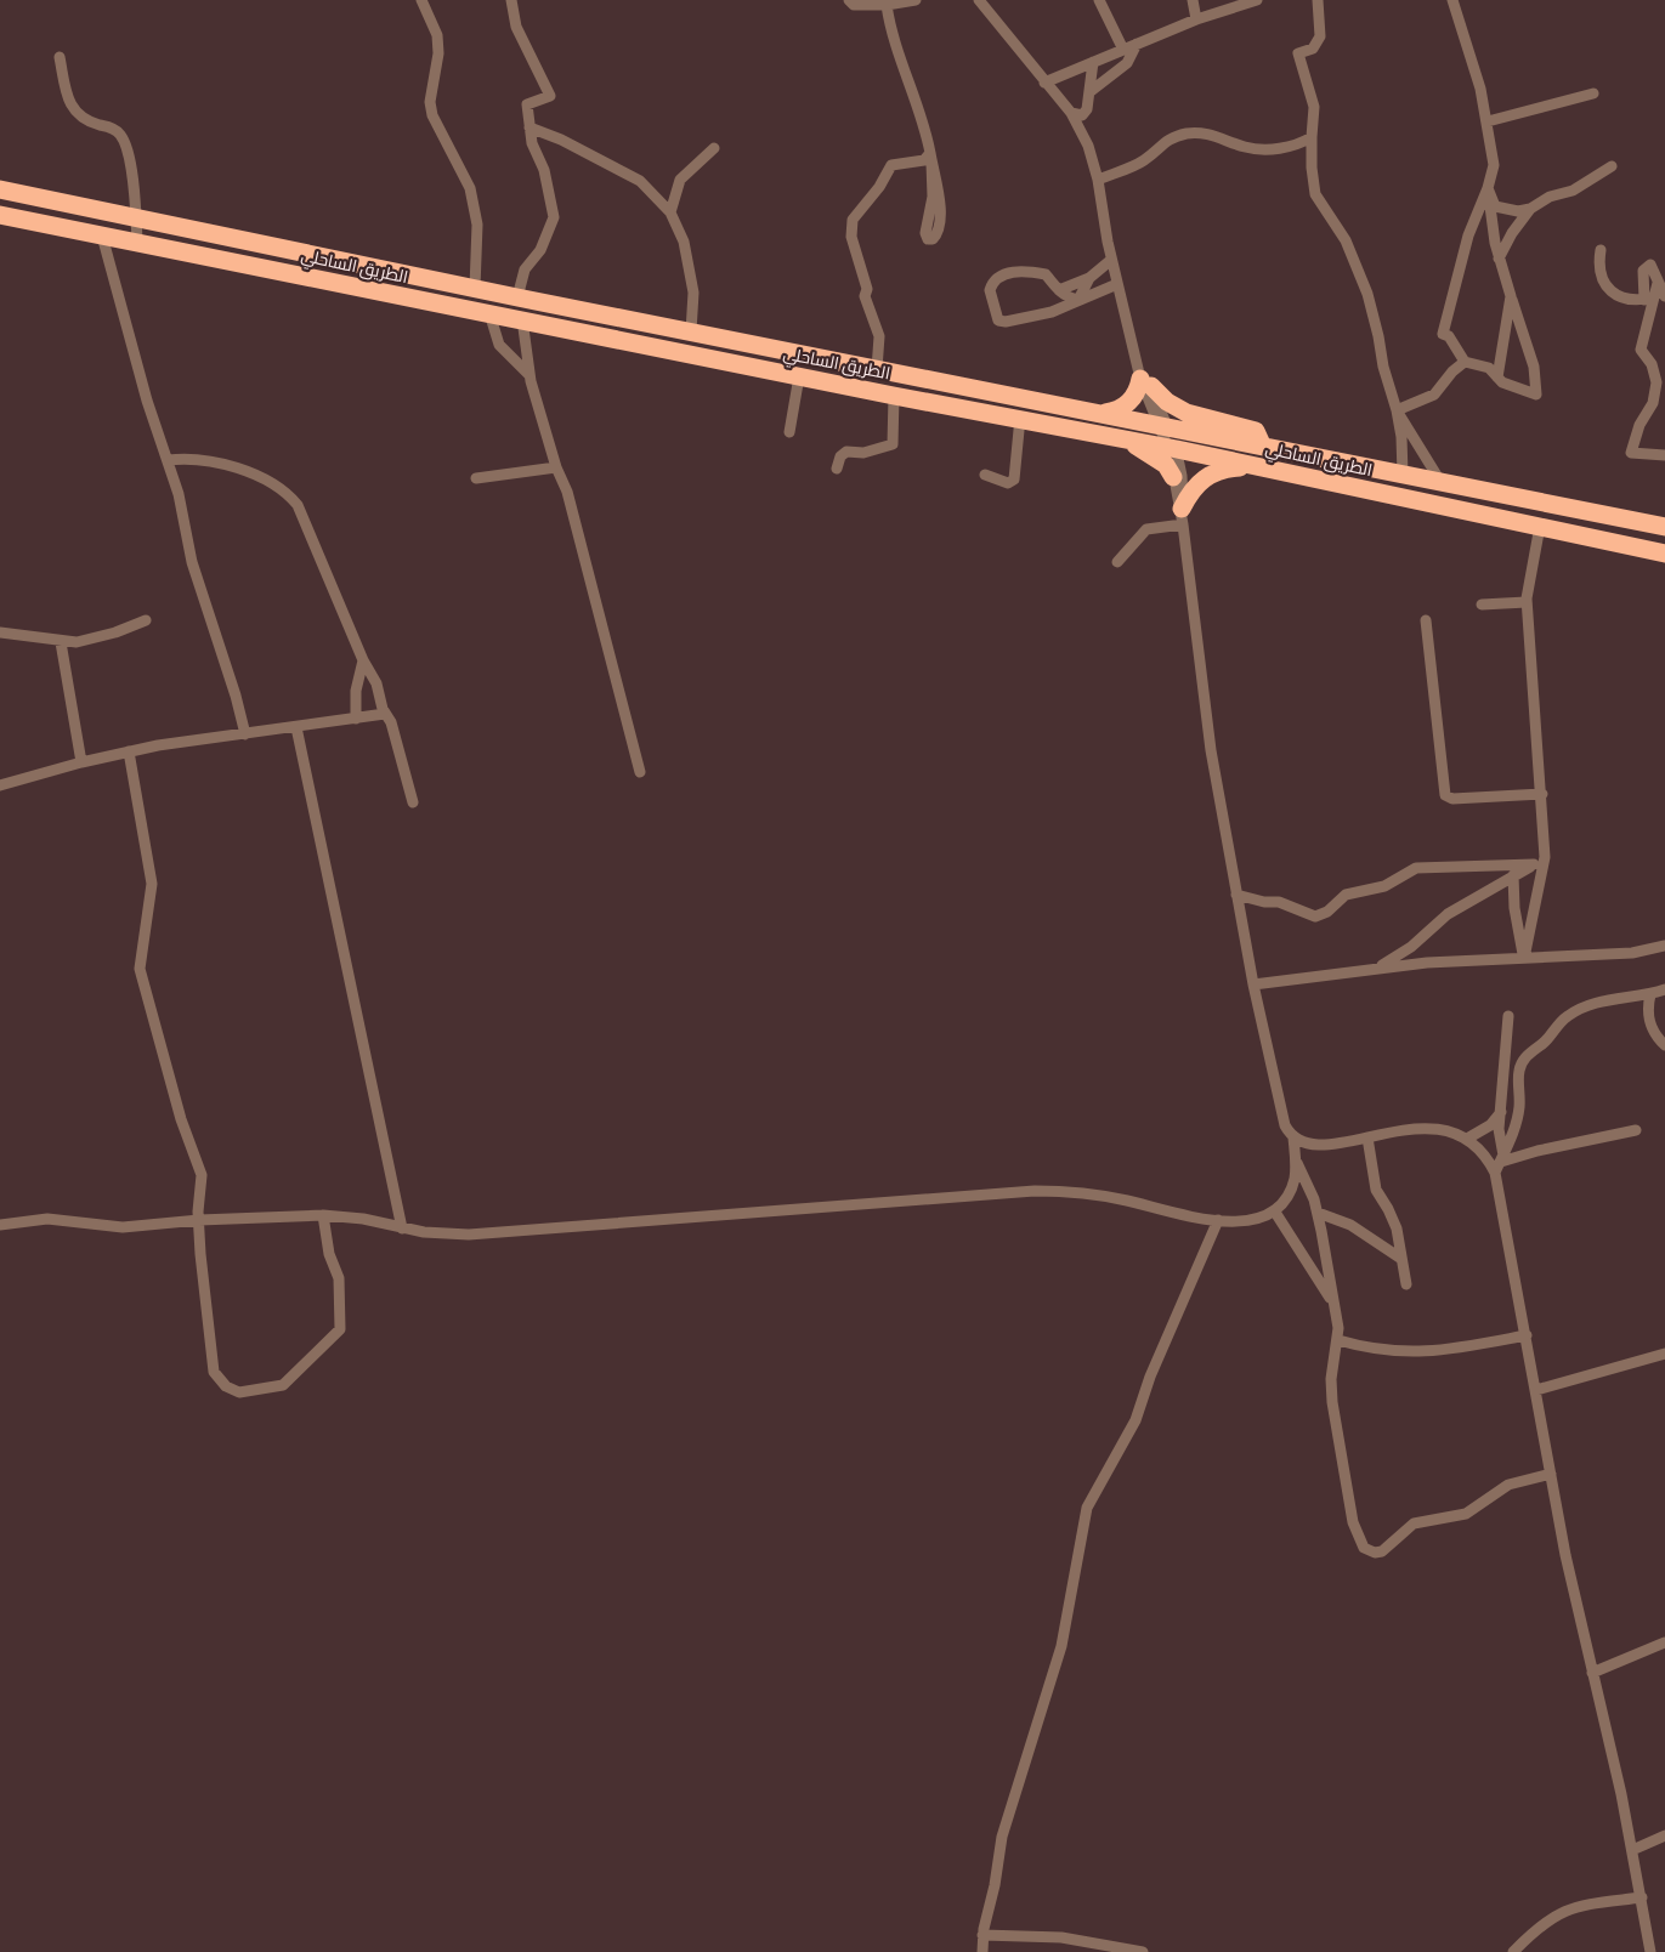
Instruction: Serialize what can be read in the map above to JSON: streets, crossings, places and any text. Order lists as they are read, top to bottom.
{
  "streets": {
    "highway": ["الطريق الساحلي"]
  }
}
